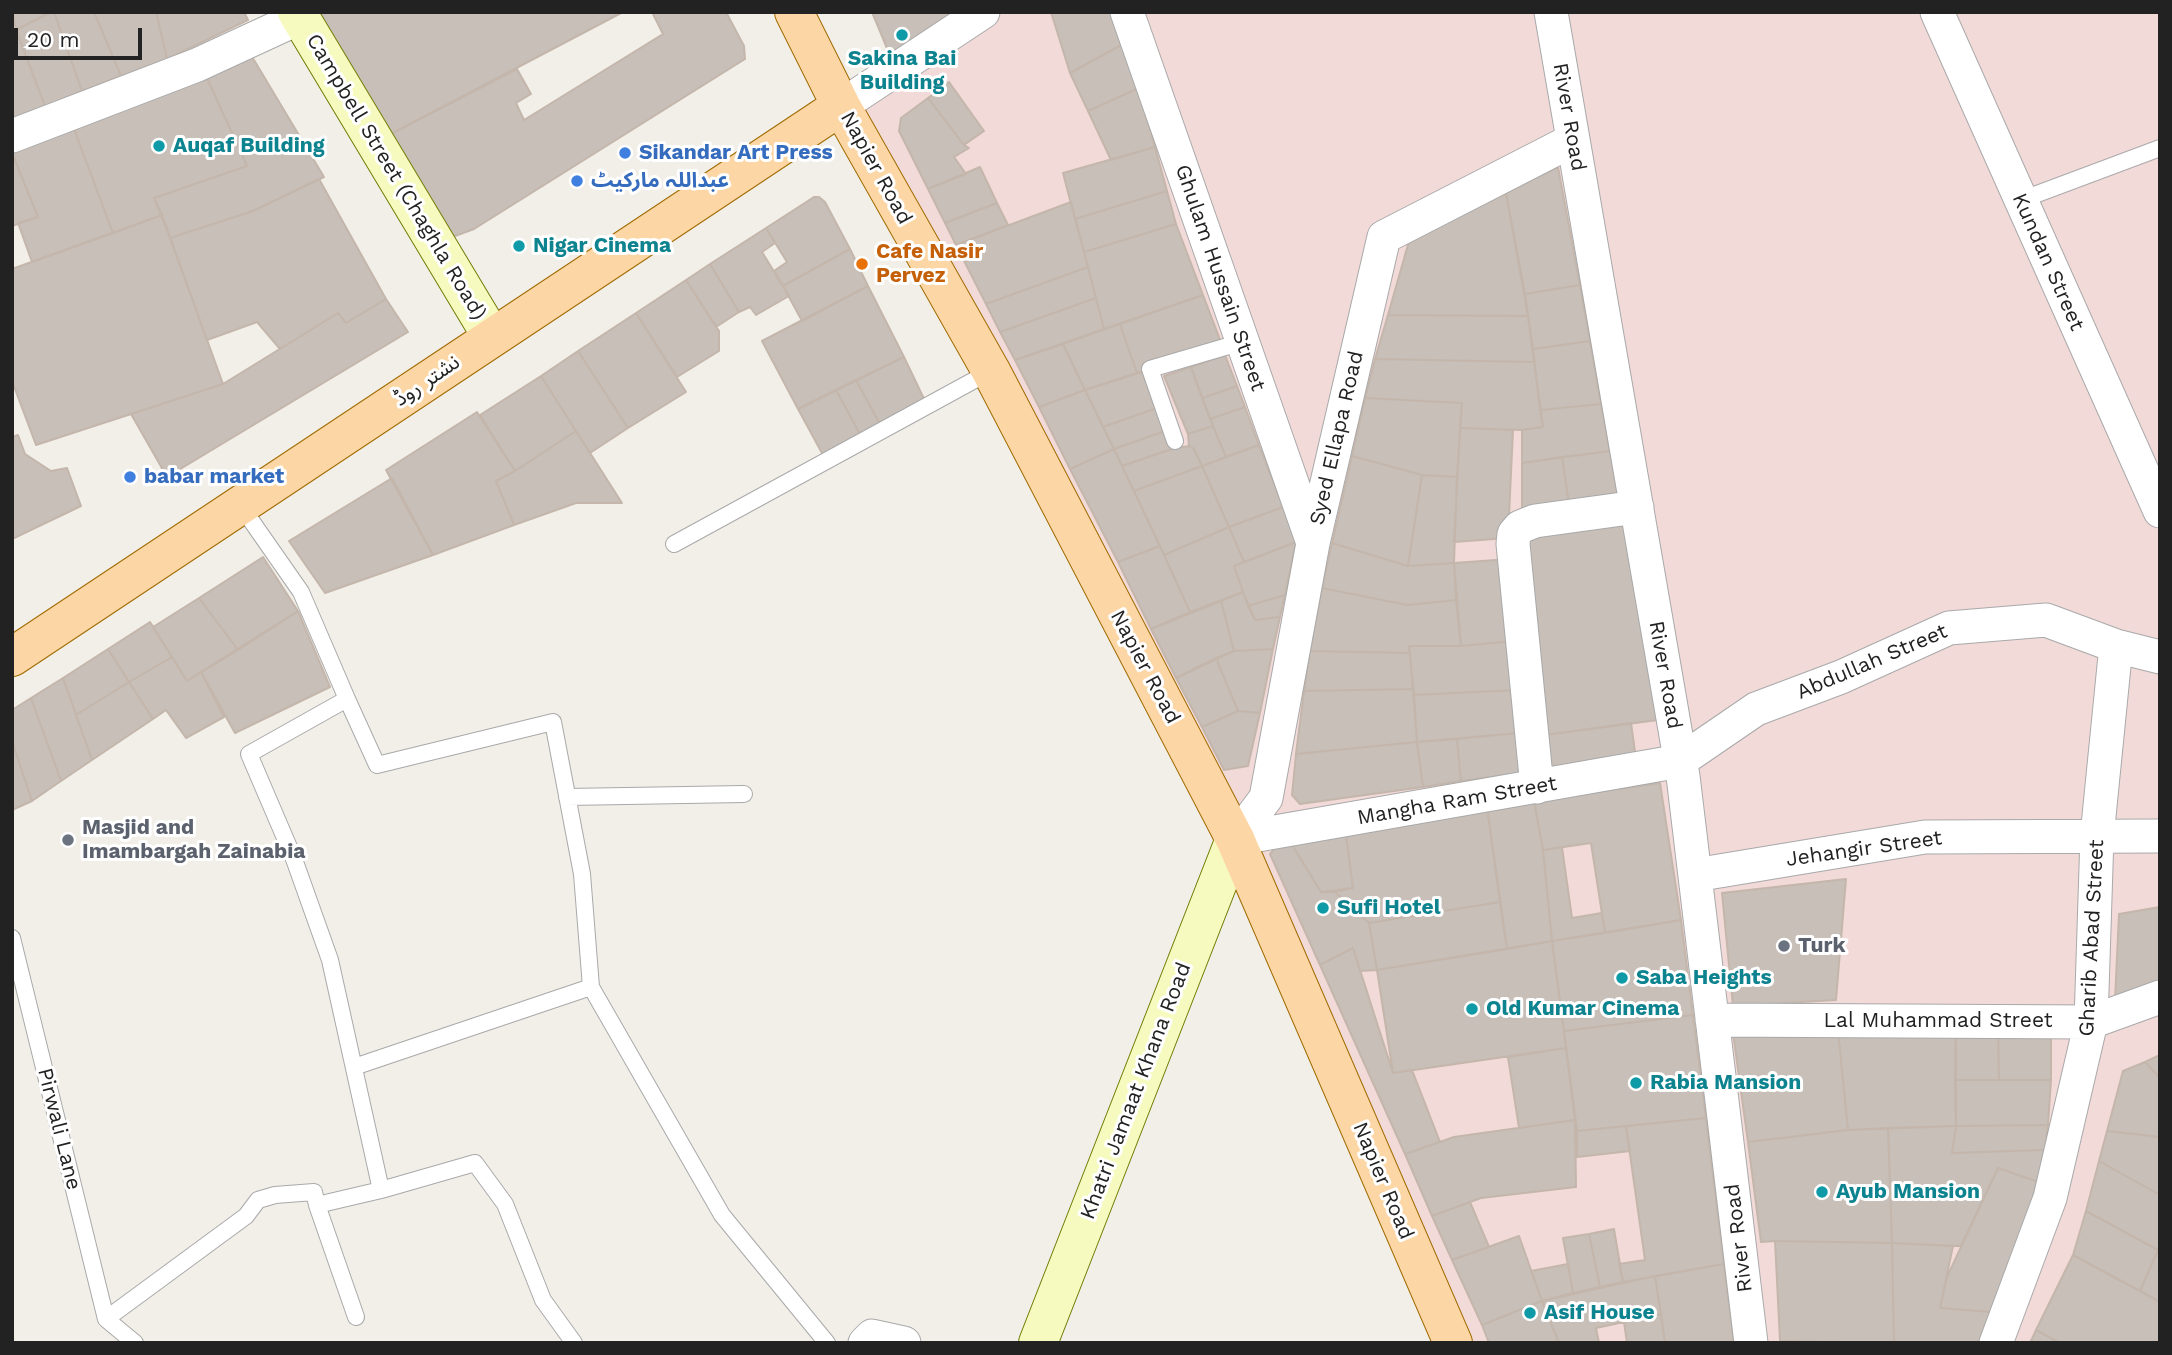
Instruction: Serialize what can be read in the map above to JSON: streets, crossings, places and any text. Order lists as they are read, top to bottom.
{
  "streets": {
    "main road": ["Napier Road", "نشتر روڈ"],
    "street": [
      "River Road",
      "Campbell Street (Chaghla Road)",
      "Kundan Street",
      "Ghulam Hussain Street",
      "Syed Ellapa Road",
      "Abdullah Street",
      "Mangha Ram Street",
      "Jehangir Street",
      "Gharib Abad Street",
      "Lal Muhammad Street",
      "Khatri Jamaat Khana Road"
    ],
    "lane": ["Pirwali Lane"]
  },
  "crossings": [
    ["River Road", "Syed Ellapa Road"],
    ["River Road", "Abdullah Street"],
    ["River Road", "Mangha Ram Street"],
    ["River Road", "Jehangir Street"],
    ["River Road", "Lal Muhammad Street"],
    ["Napier Road", "نشتر روڈ"],
    ["Napier Road", "Syed Ellapa Road"],
    ["Napier Road", "Mangha Ram Street"],
    ["Napier Road", "Khatri Jamaat Khana Road"],
    ["Campbell Street (Chaghla Road)", "نشتر روڈ"],
    ["Ghulam Hussain Street", "Syed Ellapa Road"],
    ["Syed Ellapa Road", "Mangha Ram Street"],
    ["Syed Ellapa Road", "Khatri Jamaat Khana Road"],
    ["Abdullah Street", "Mangha Ram Street"],
    ["Abdullah Street", "Gharib Abad Street"],
    ["Mangha Ram Street", "Khatri Jamaat Khana Road"],
    ["Jehangir Street", "Gharib Abad Street"],
    ["Gharib Abad Street", "Lal Muhammad Street"]
  ],
  "places": [
    "Sakina Bai Building",
    "Auqaf Building",
    "Sikandar Art Press",
    "عبداللہ مارکیٹ",
    "Nigar Cinema",
    "Cafe Nasir Pervez",
    "babar market",
    "Masjid and Imambargah Zainabia",
    "Sufi Hotel",
    "Turk",
    "Saba Heights",
    "Old Kumar Cinema",
    "Rabia Mansion",
    "Ayub Mansion",
    "Asif House"
  ],
  "scale_bar": "20 m"
}
